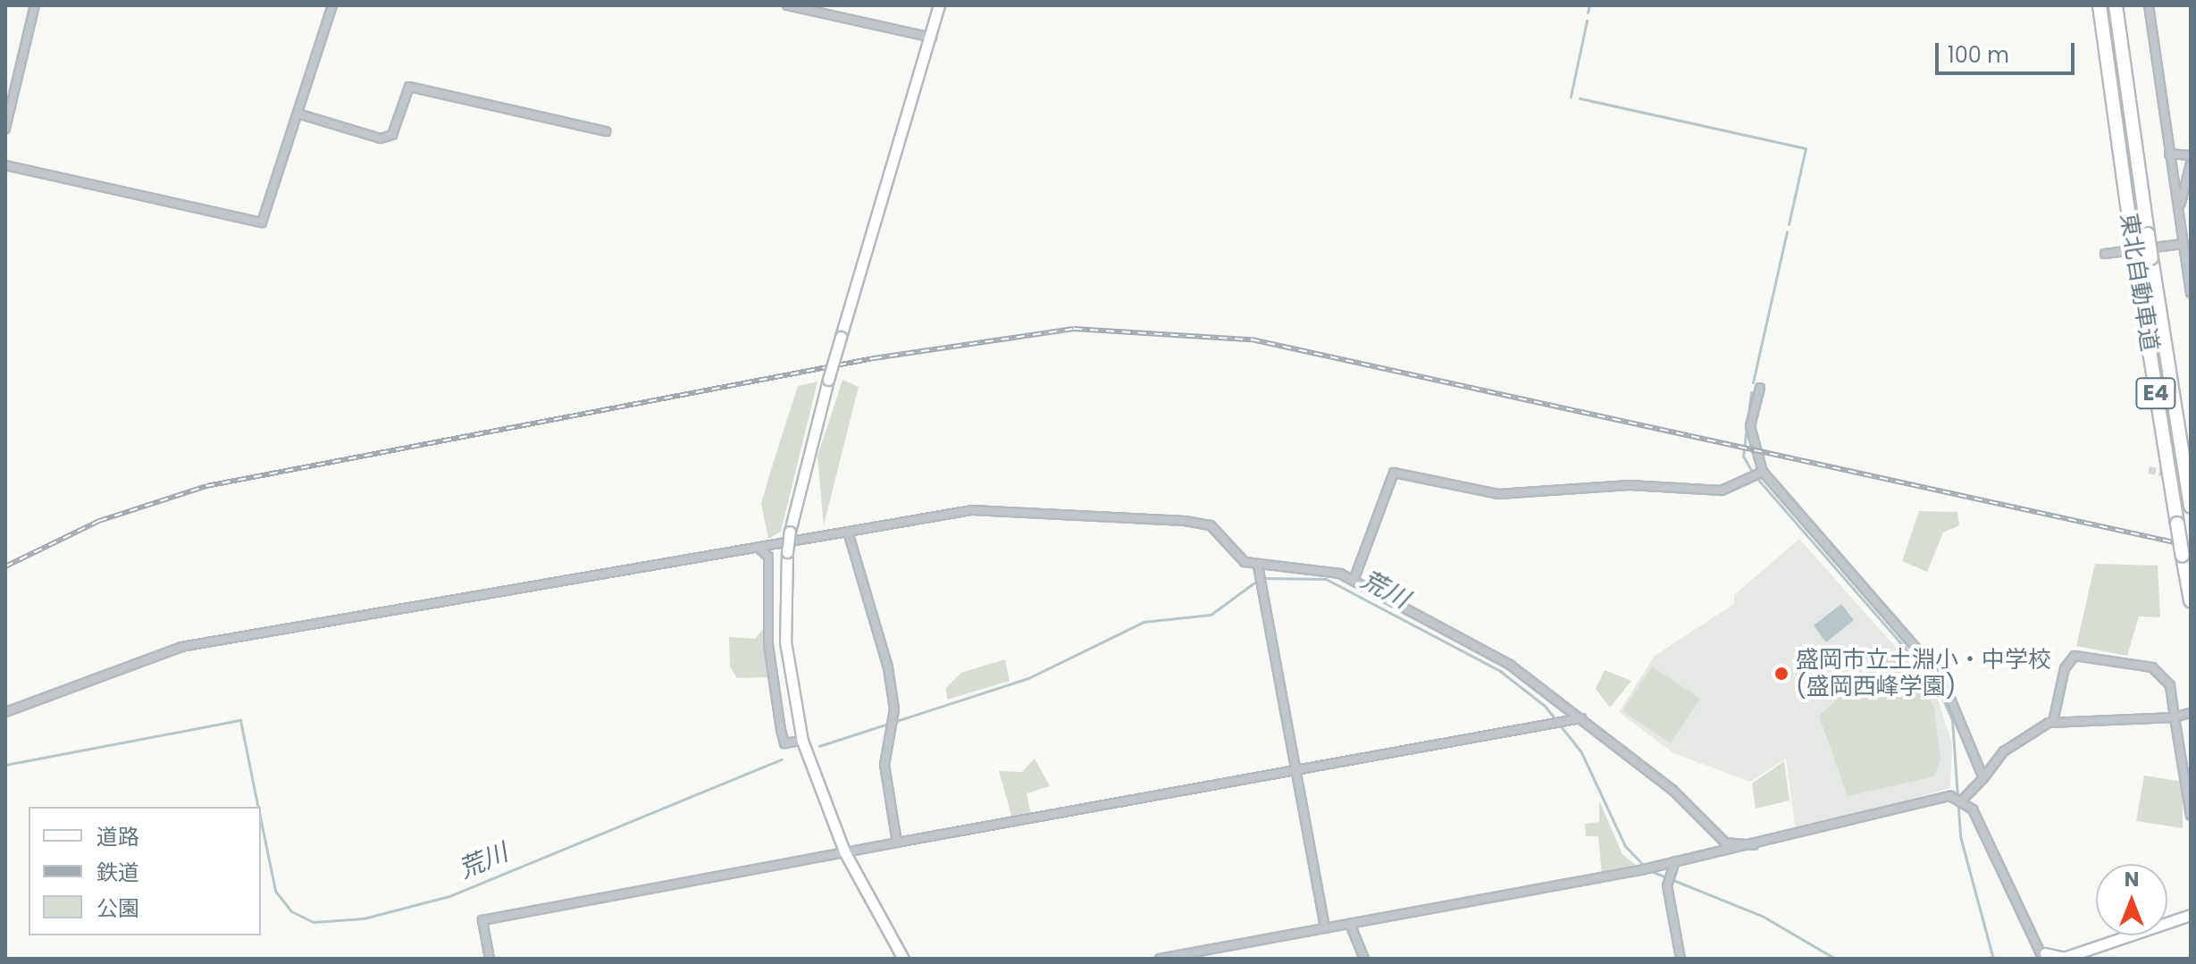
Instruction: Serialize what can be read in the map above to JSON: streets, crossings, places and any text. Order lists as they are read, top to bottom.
{
  "streets": {
    "highway": ["東北自動車道", "E4"]
  },
  "water": ["荒川"],
  "places": ["盛岡市立土淵小・中学校 (盛岡西峰学園)"],
  "legend": ["道路", "鉄道", "公園"],
  "scale_bar": "100 m",
  "north": "top"
}
